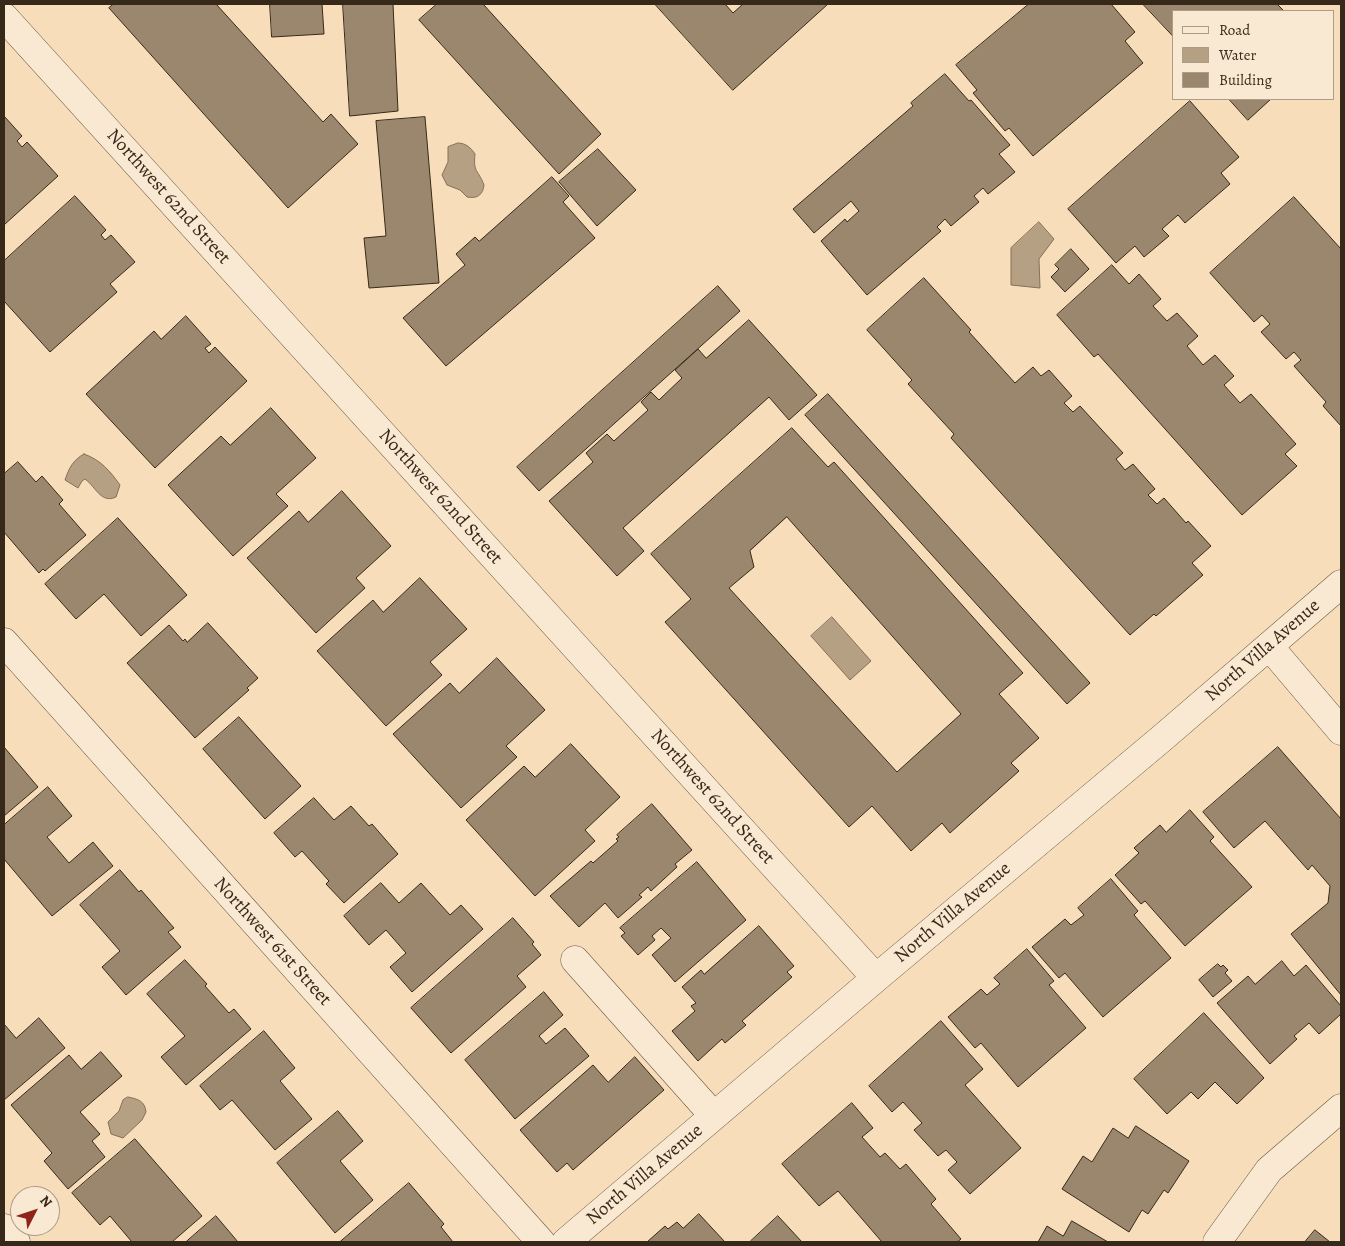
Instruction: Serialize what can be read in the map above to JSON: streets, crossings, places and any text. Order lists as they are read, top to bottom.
{
  "streets": {
    "street": ["Northwest 62nd Street", "North Villa Avenue", "Northwest 61st Street"]
  },
  "crossings": [
    ["Northwest 62nd Street", "North Villa Avenue"]
  ],
  "legend": ["Road", "Water", "Building"],
  "north": "top right"
}
